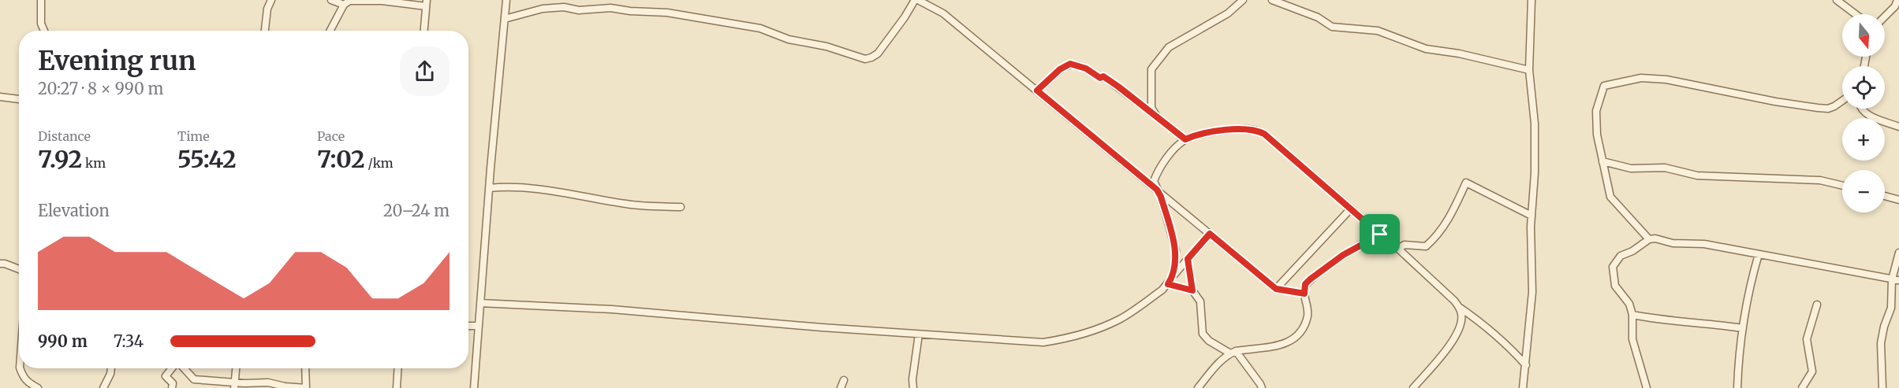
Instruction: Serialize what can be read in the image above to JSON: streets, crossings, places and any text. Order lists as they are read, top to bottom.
{
  "north": "bottom",
  "page": {
    "map_buttons": ["+", "−"],
    "heading": ["Evening run", "20:27 · 8 × 990 m"],
    "stats": [
      ["Distance", "7.92 km"],
      ["Time", "55:42"],
      ["Pace", "7:02 /km"]
    ],
    "chart": ["Elevation", "20–24 m"],
    "list": [
      {
        "name": "990 m",
        "note": "7:34"
      }
    ]
  }
}
